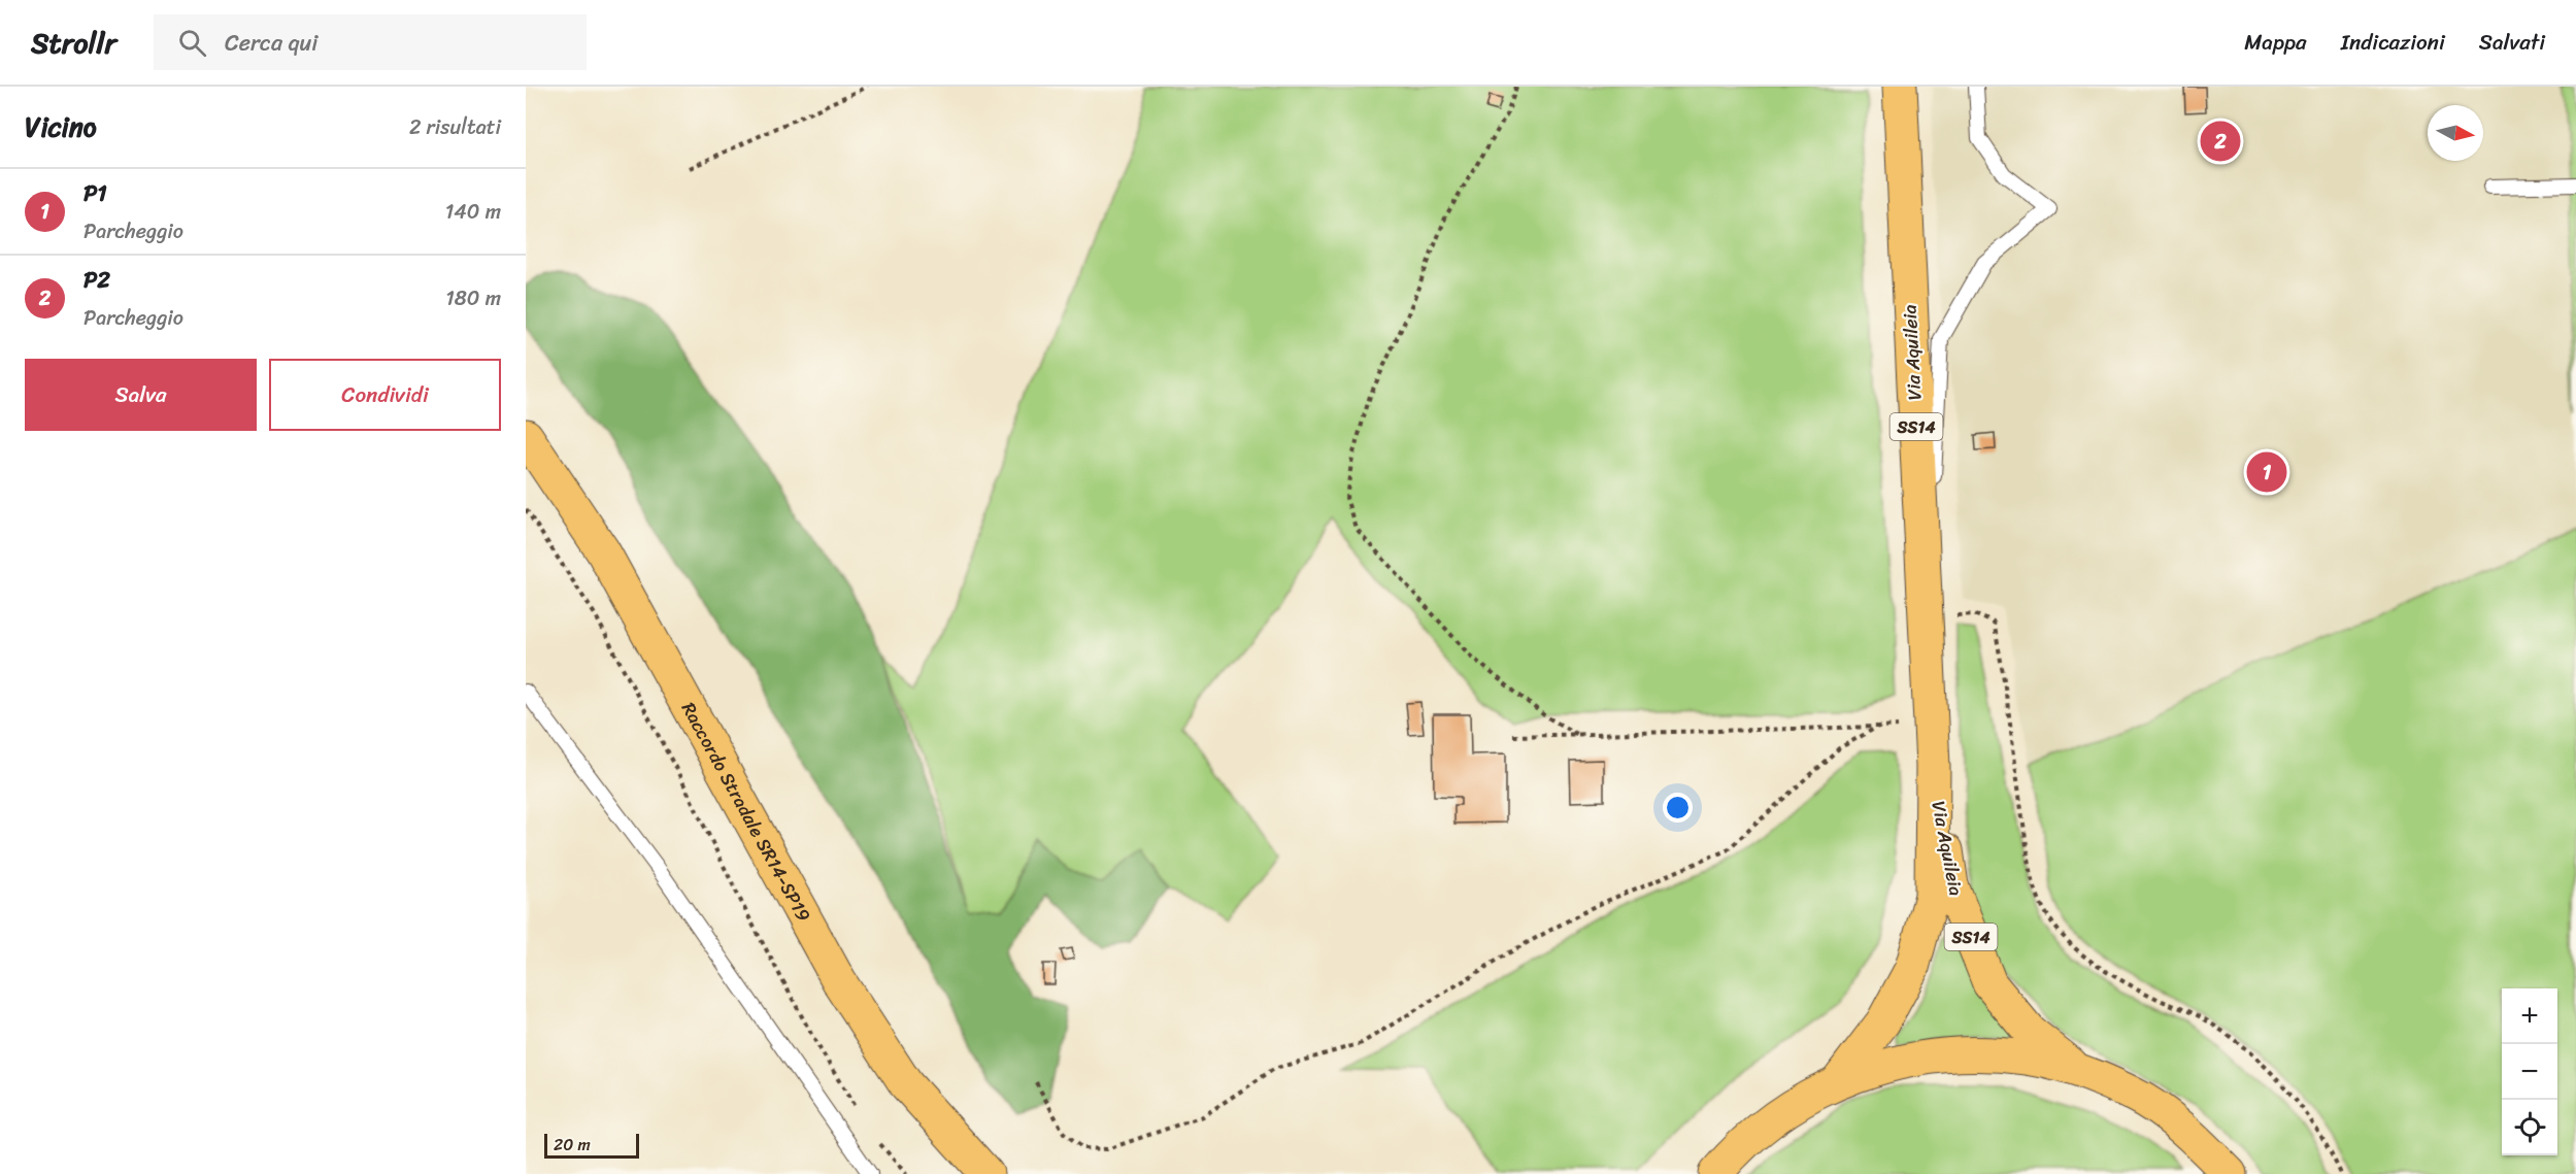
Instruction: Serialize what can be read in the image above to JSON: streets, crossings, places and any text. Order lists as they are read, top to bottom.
{
  "streets": {
    "main road": ["Via Aquileia", "SS14", "Raccordo Stradale SR14-SP19"]
  },
  "crossings": [
    ["Via Aquileia", "SS14"]
  ],
  "scale_bar": "20 m",
  "north": "right",
  "page": {
    "header": "Strollr",
    "search": "Cerca qui",
    "nav": ["Mappa", "Indicazioni", "Salvati"],
    "heading": ["Vicino", "2 risultati"],
    "pins": ["2", "1"],
    "list": [
      {
        "mark": "1",
        "name": "P1",
        "note": "Parcheggio",
        "value": "140 m"
      },
      {
        "mark": "2",
        "name": "P2",
        "note": "Parcheggio",
        "value": "180 m"
      }
    ],
    "buttons": ["Salva", "Condividi"],
    "map_buttons": ["+", "−"],
    "scale": "20 m"
  }
}
